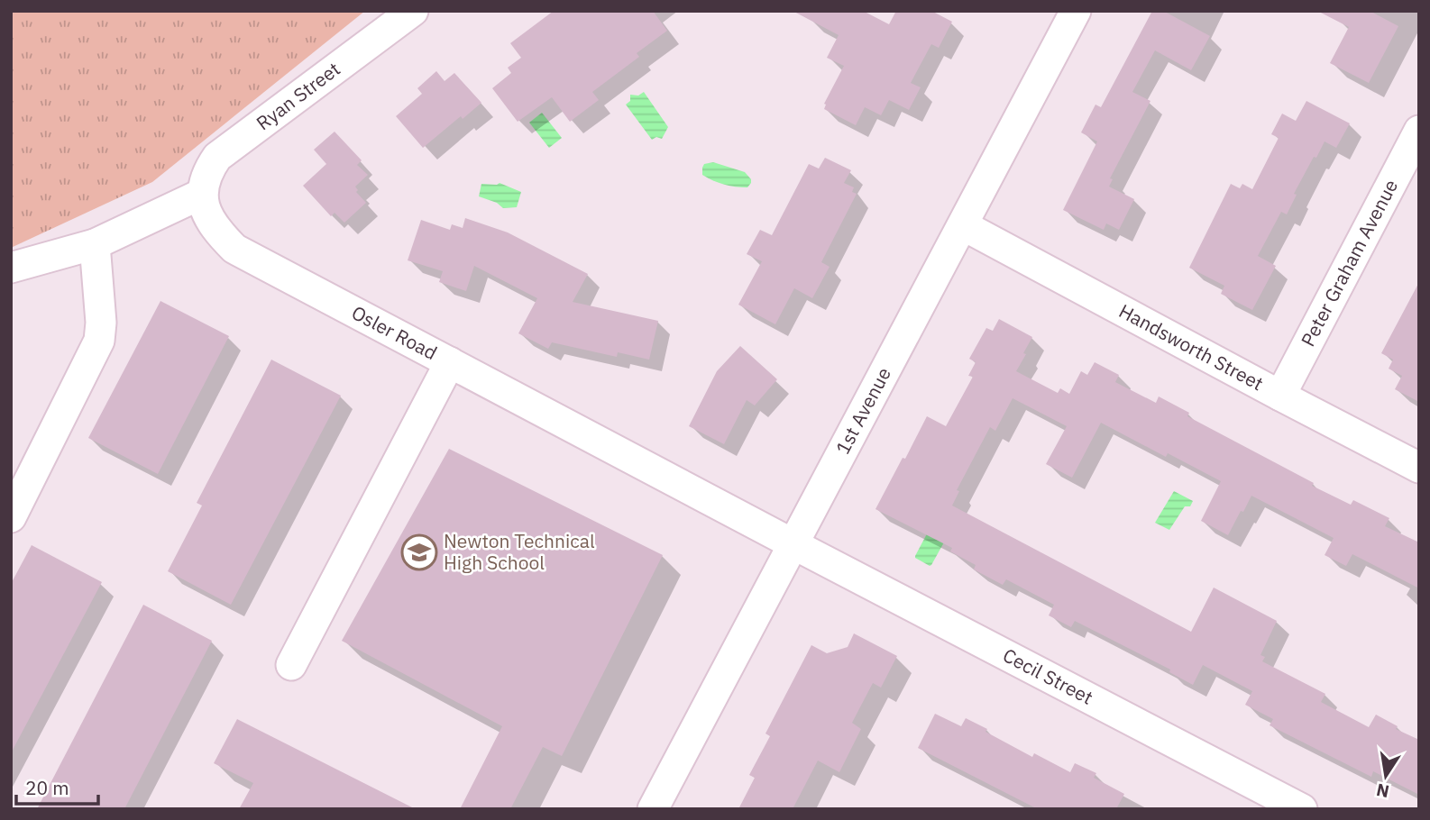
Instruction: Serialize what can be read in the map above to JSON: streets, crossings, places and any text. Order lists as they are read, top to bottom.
{
  "streets": {
    "street": [
      "Ryan Street",
      "Peter Graham Avenue",
      "Osler Road",
      "Handsworth Street",
      "1st Avenue",
      "Cecil Street"
    ]
  },
  "crossings": [
    ["Ryan Street", "Osler Road"],
    ["Peter Graham Avenue", "Handsworth Street"],
    ["Osler Road", "1st Avenue"],
    ["Osler Road", "Cecil Street"],
    ["Handsworth Street", "1st Avenue"],
    ["1st Avenue", "Cecil Street"]
  ],
  "places": {
    "school or university": ["Newton Technical High School"]
  },
  "scale_bar": "20 m",
  "north": "bottom"
}
